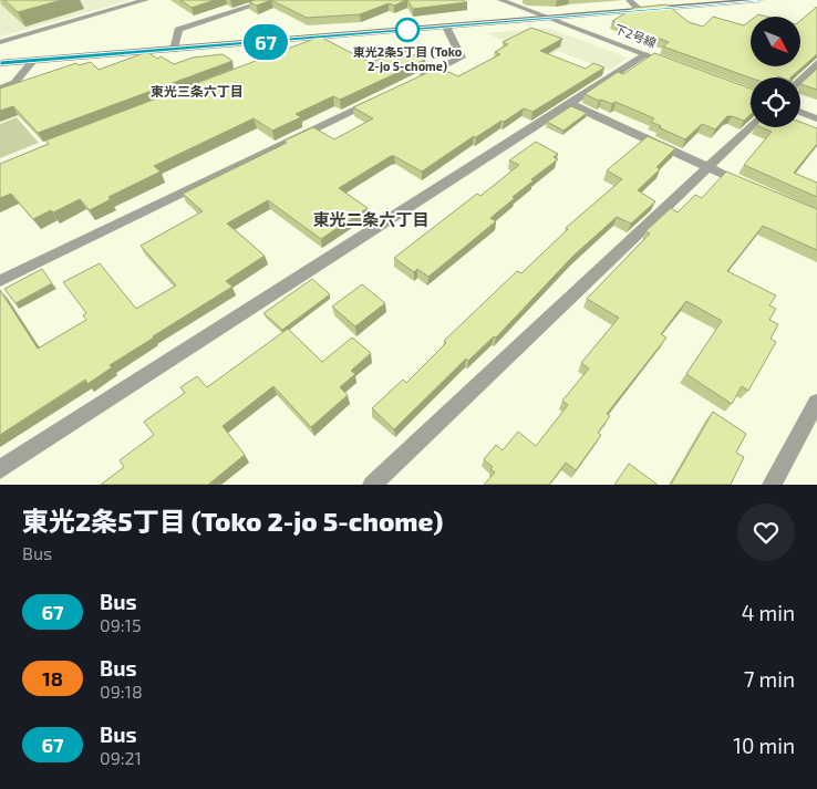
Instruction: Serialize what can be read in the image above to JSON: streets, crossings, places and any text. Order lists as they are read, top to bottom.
{
  "streets": {
    "street": ["下2号線"]
  },
  "districts": ["東光三条六丁目", "東光二条六丁目"],
  "places": ["東光2条5丁目 (Toko 2-jo 5-chome)"],
  "lines": ["bus line 67"],
  "north": "bottom right",
  "page": {
    "on_map": "67",
    "heading": ["東光2条5丁目 (Toko 2-jo 5-chome)", "Bus"],
    "list": [
      {
        "mark": "67",
        "name": "Bus",
        "note": "09:15",
        "value": "4 min"
      },
      {
        "mark": "18",
        "name": "Bus",
        "note": "09:18",
        "value": "7 min"
      },
      {
        "mark": "67",
        "name": "Bus",
        "note": "09:21",
        "value": "10 min"
      }
    ]
  }
}
